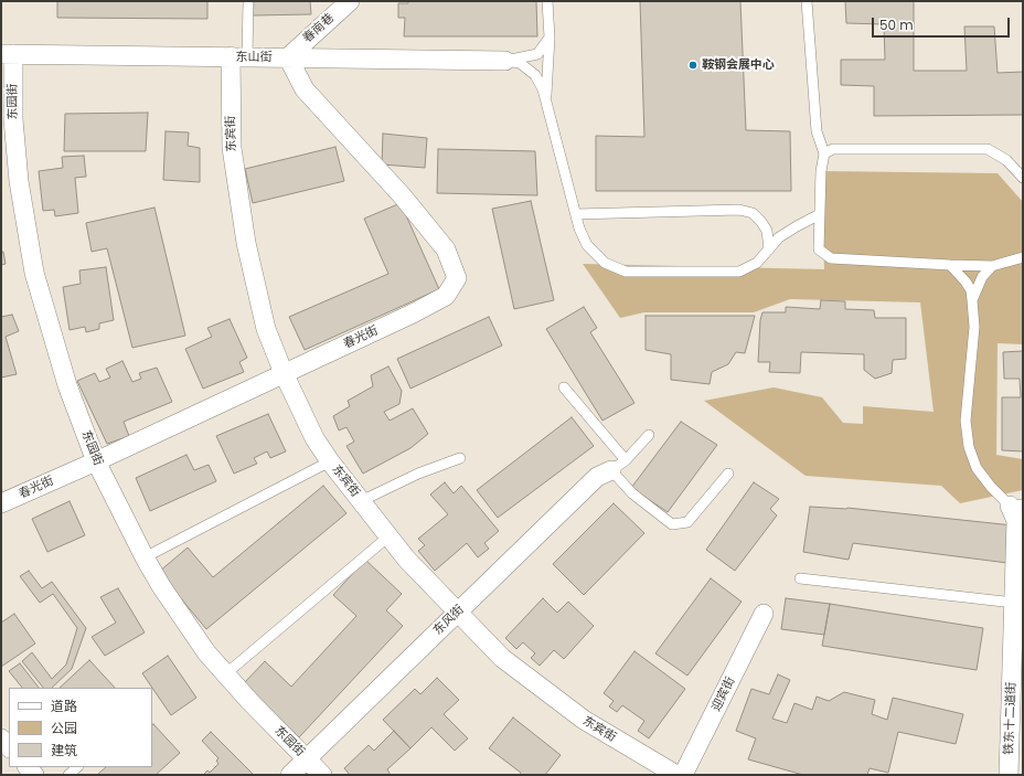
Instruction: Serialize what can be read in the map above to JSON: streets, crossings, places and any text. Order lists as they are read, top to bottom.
{
  "streets": {
    "street": [
      "春南巷",
      "东山街",
      "东园街",
      "东宾街",
      "春光街",
      "东风街",
      "迎宾街",
      "铁东十二道街"
    ]
  },
  "crossings": [
    ["春南巷", "东山街"],
    ["春南巷", "春光街"],
    ["东山街", "东园街"],
    ["东山街", "东宾街"],
    ["东山街", "春光街"],
    ["东园街", "春光街"],
    ["东园街", "东风街"],
    ["东宾街", "春光街"],
    ["东宾街", "东风街"]
  ],
  "places": ["鞍钢会展中心"],
  "legend": ["道路", "公园", "建筑"],
  "scale_bar": "50 m"
}
